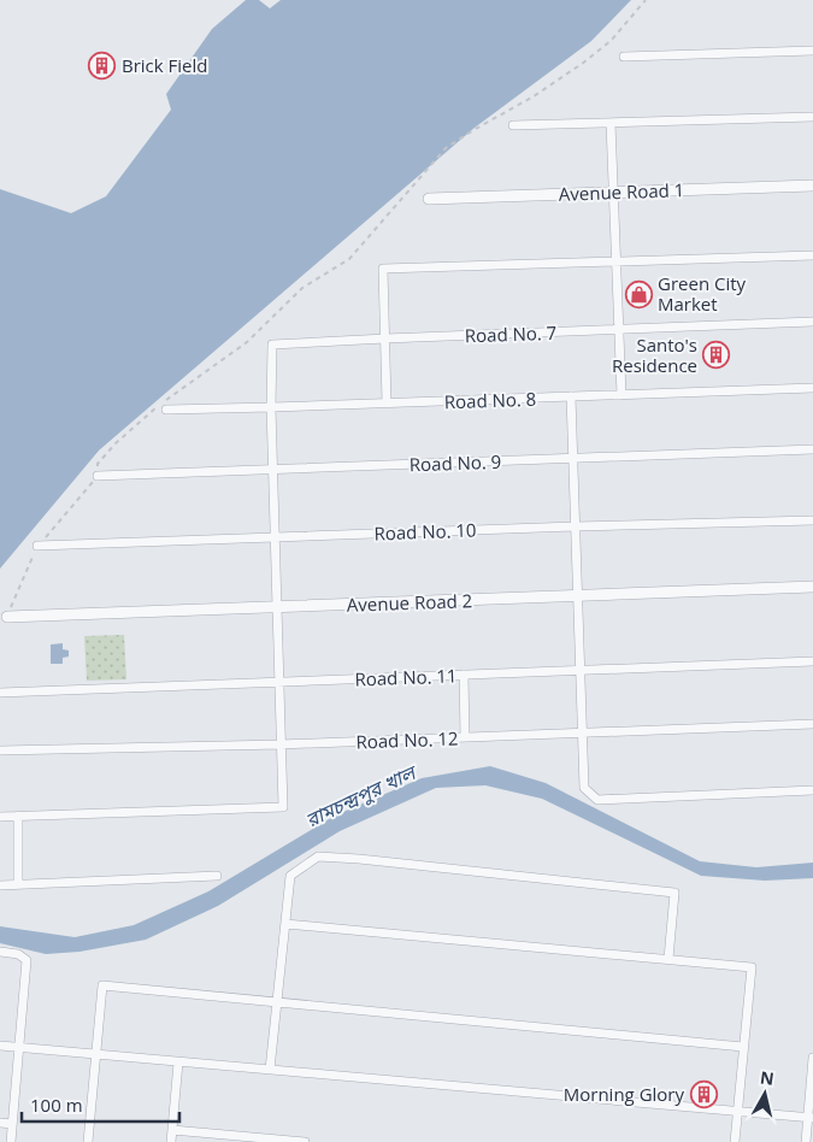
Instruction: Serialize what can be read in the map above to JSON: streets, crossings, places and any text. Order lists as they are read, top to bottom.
{
  "streets": {
    "street": [
      "Avenue Road 1",
      "Road No. 7",
      "Road No. 8",
      "Road No. 9",
      "Road No. 10",
      "Avenue Road 2",
      "Road No. 11",
      "Road No. 12"
    ]
  },
  "crossings": [
    ["Road No. 7", "Road No. 8"]
  ],
  "water": ["রামচন্দ্রপুর খাল"],
  "places": {
    "building": ["Brick Field", "Santo's Residence", "Morning Glory"],
    "shop": ["Green City Market"]
  },
  "scale_bar": "100 m",
  "north": "top"
}
